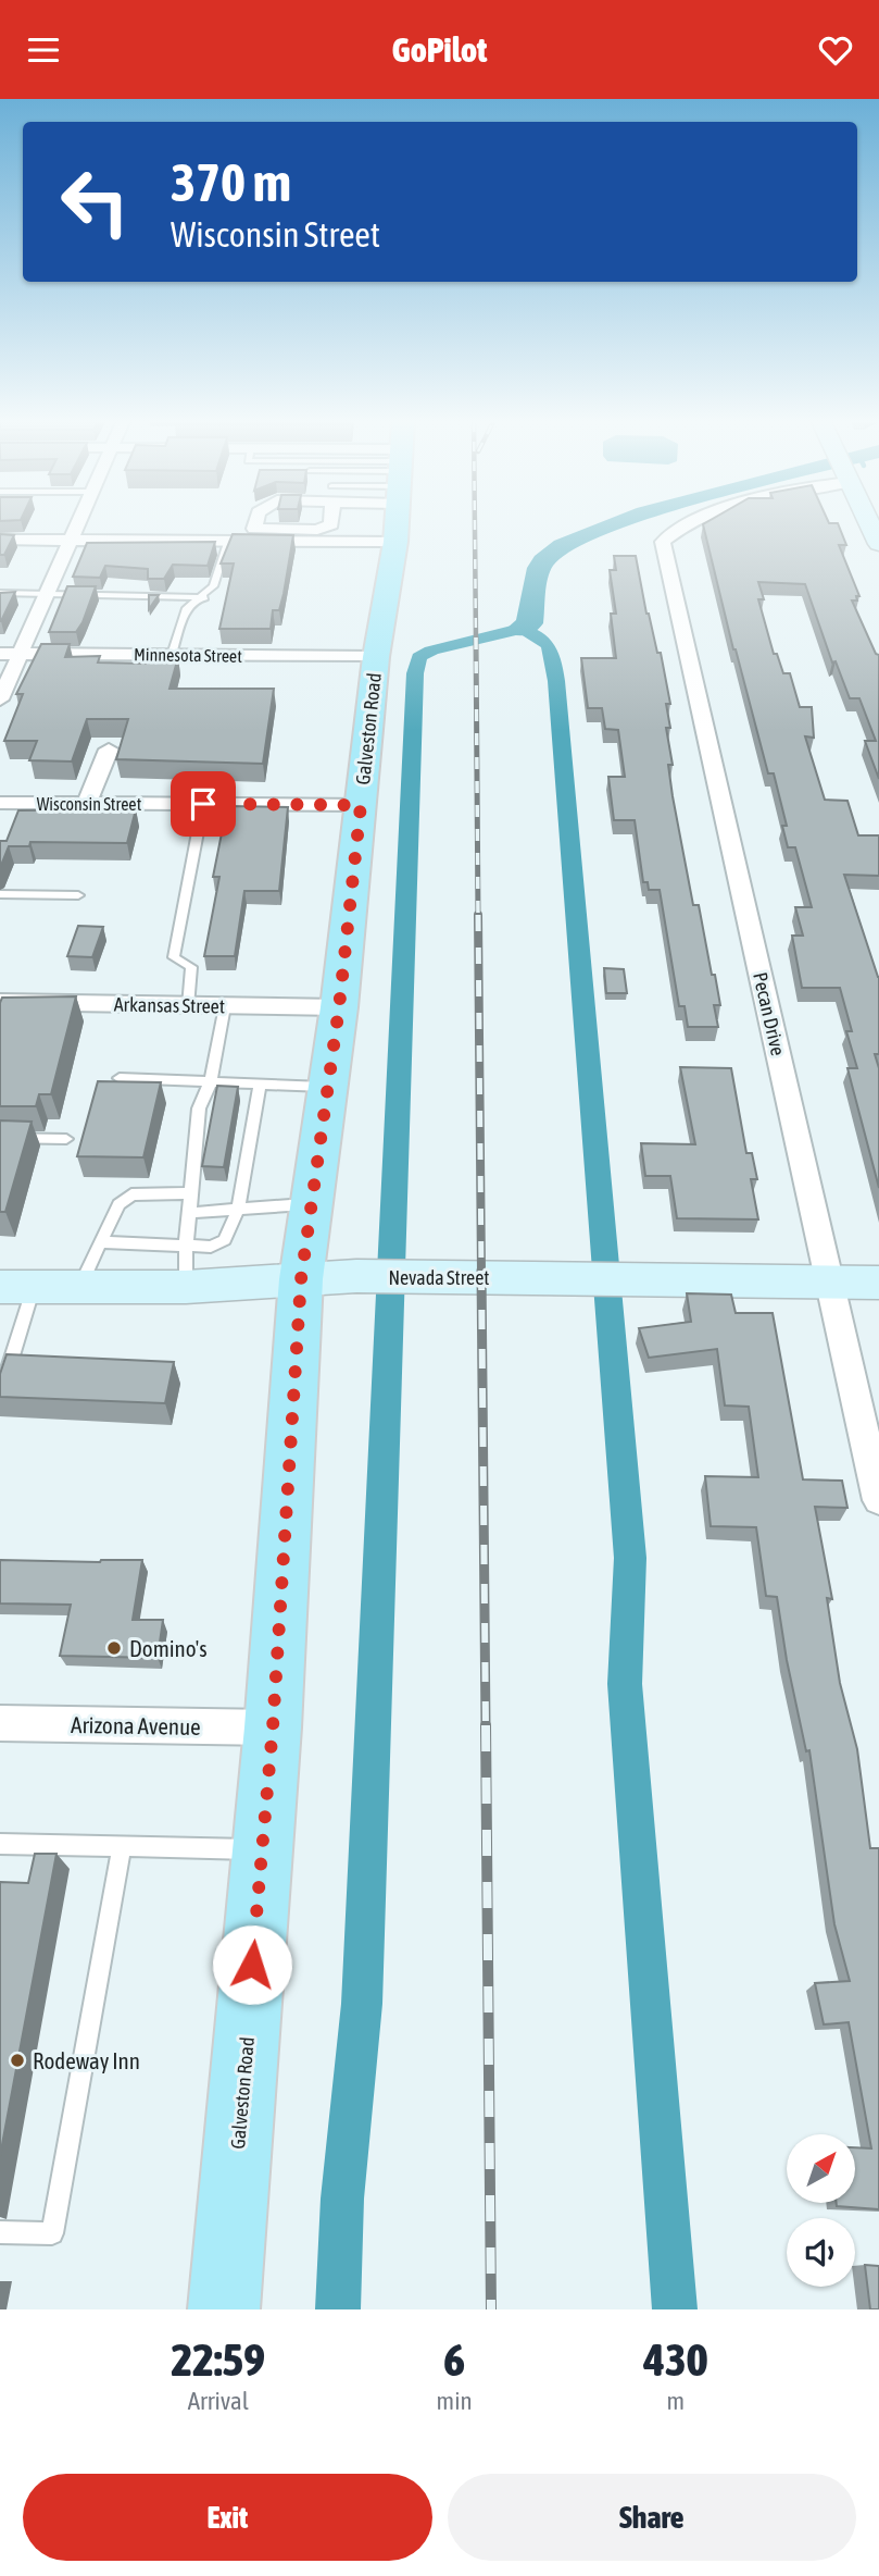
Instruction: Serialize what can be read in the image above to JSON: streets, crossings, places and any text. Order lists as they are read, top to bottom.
{
  "streets": {
    "main road": ["Galveston Road"],
    "street": [
      "Minnesota Street",
      "Wisconsin Street",
      "Arkansas Street",
      "Pecan Drive",
      "Nevada Street",
      "Arizona Avenue"
    ]
  },
  "crossings": [
    ["Minnesota Street", "Galveston Road"],
    ["Galveston Road", "Wisconsin Street"],
    ["Galveston Road", "Arkansas Street"],
    ["Galveston Road", "Nevada Street"],
    ["Galveston Road", "Arizona Avenue"],
    ["Pecan Drive", "Nevada Street"]
  ],
  "places": ["Domino's", "Rodeway Inn"],
  "north": "top right",
  "page": {
    "header": "GoPilot",
    "turn": ["370 m", "Wisconsin Street"],
    "eta": [
      "22:59",
      "Arrival",
      "6",
      "min",
      "430",
      "m"
    ],
    "buttons": ["Exit", "Share"]
  }
}
